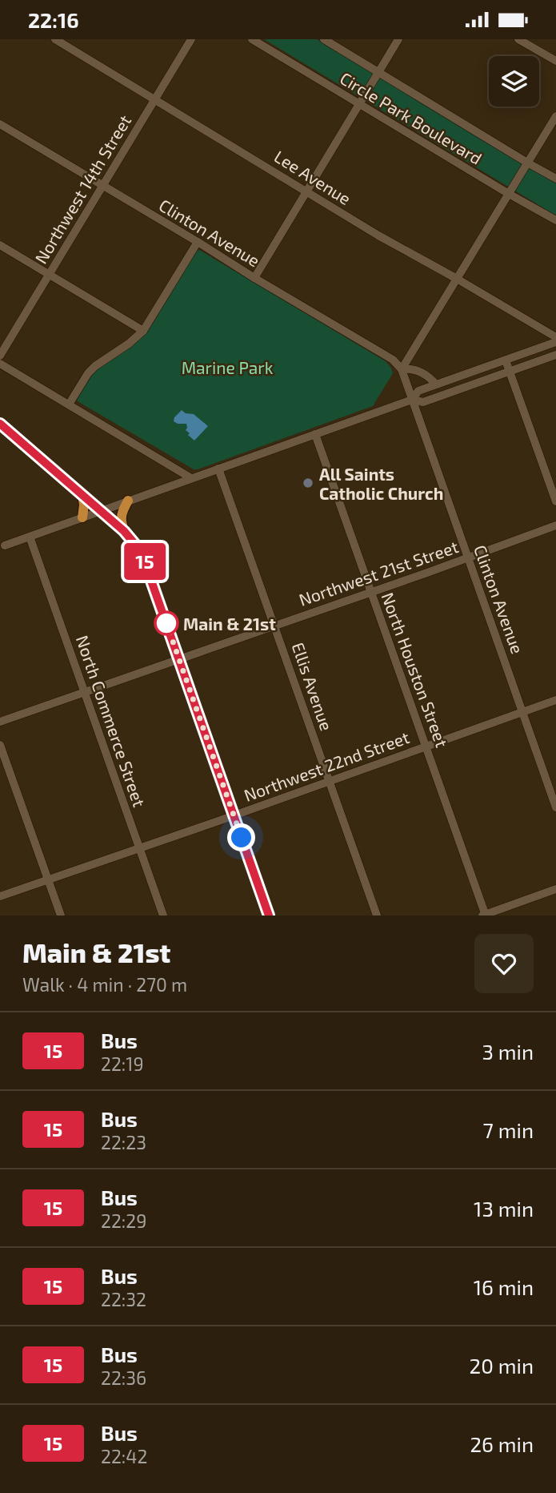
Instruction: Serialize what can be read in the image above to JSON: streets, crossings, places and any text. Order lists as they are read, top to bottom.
{
  "streets": {
    "street": [
      "Circle Park Boulevard",
      "Lee Avenue",
      "Northwest 14th Street",
      "Clinton Avenue",
      "Northwest 21st Street",
      "North Houston Street",
      "Ellis Avenue",
      "North Commerce Street",
      "Northwest 22nd Street"
    ]
  },
  "crossings": [
    ["Lee Avenue", "Northwest 14th Street"],
    ["Northwest 14th Street", "Clinton Avenue"],
    ["Clinton Avenue", "Northwest 21st Street"],
    ["Clinton Avenue", "Northwest 22nd Street"],
    ["Northwest 21st Street", "North Houston Street"],
    ["Northwest 21st Street", "Ellis Avenue"],
    ["Northwest 21st Street", "North Commerce Street"],
    ["North Houston Street", "Northwest 22nd Street"],
    ["Ellis Avenue", "Northwest 22nd Street"],
    ["North Commerce Street", "Northwest 22nd Street"]
  ],
  "parks": ["Marine Park"],
  "places": ["All Saints Catholic Church", "Main & 21st"],
  "lines": ["bus line 15"],
  "page": {
    "status": "22:16",
    "on_map": "15",
    "heading": ["Main & 21st", "Walk · 4 min · 270 m"],
    "list": [
      {
        "mark": "15",
        "name": "Bus",
        "note": "22:19",
        "value": "3 min"
      },
      {
        "mark": "15",
        "name": "Bus",
        "note": "22:23",
        "value": "7 min"
      },
      {
        "mark": "15",
        "name": "Bus",
        "note": "22:29",
        "value": "13 min"
      },
      {
        "mark": "15",
        "name": "Bus",
        "note": "22:32",
        "value": "16 min"
      },
      {
        "mark": "15",
        "name": "Bus",
        "note": "22:36",
        "value": "20 min"
      },
      {
        "mark": "15",
        "name": "Bus",
        "note": "22:42",
        "value": "26 min"
      }
    ]
  }
}
